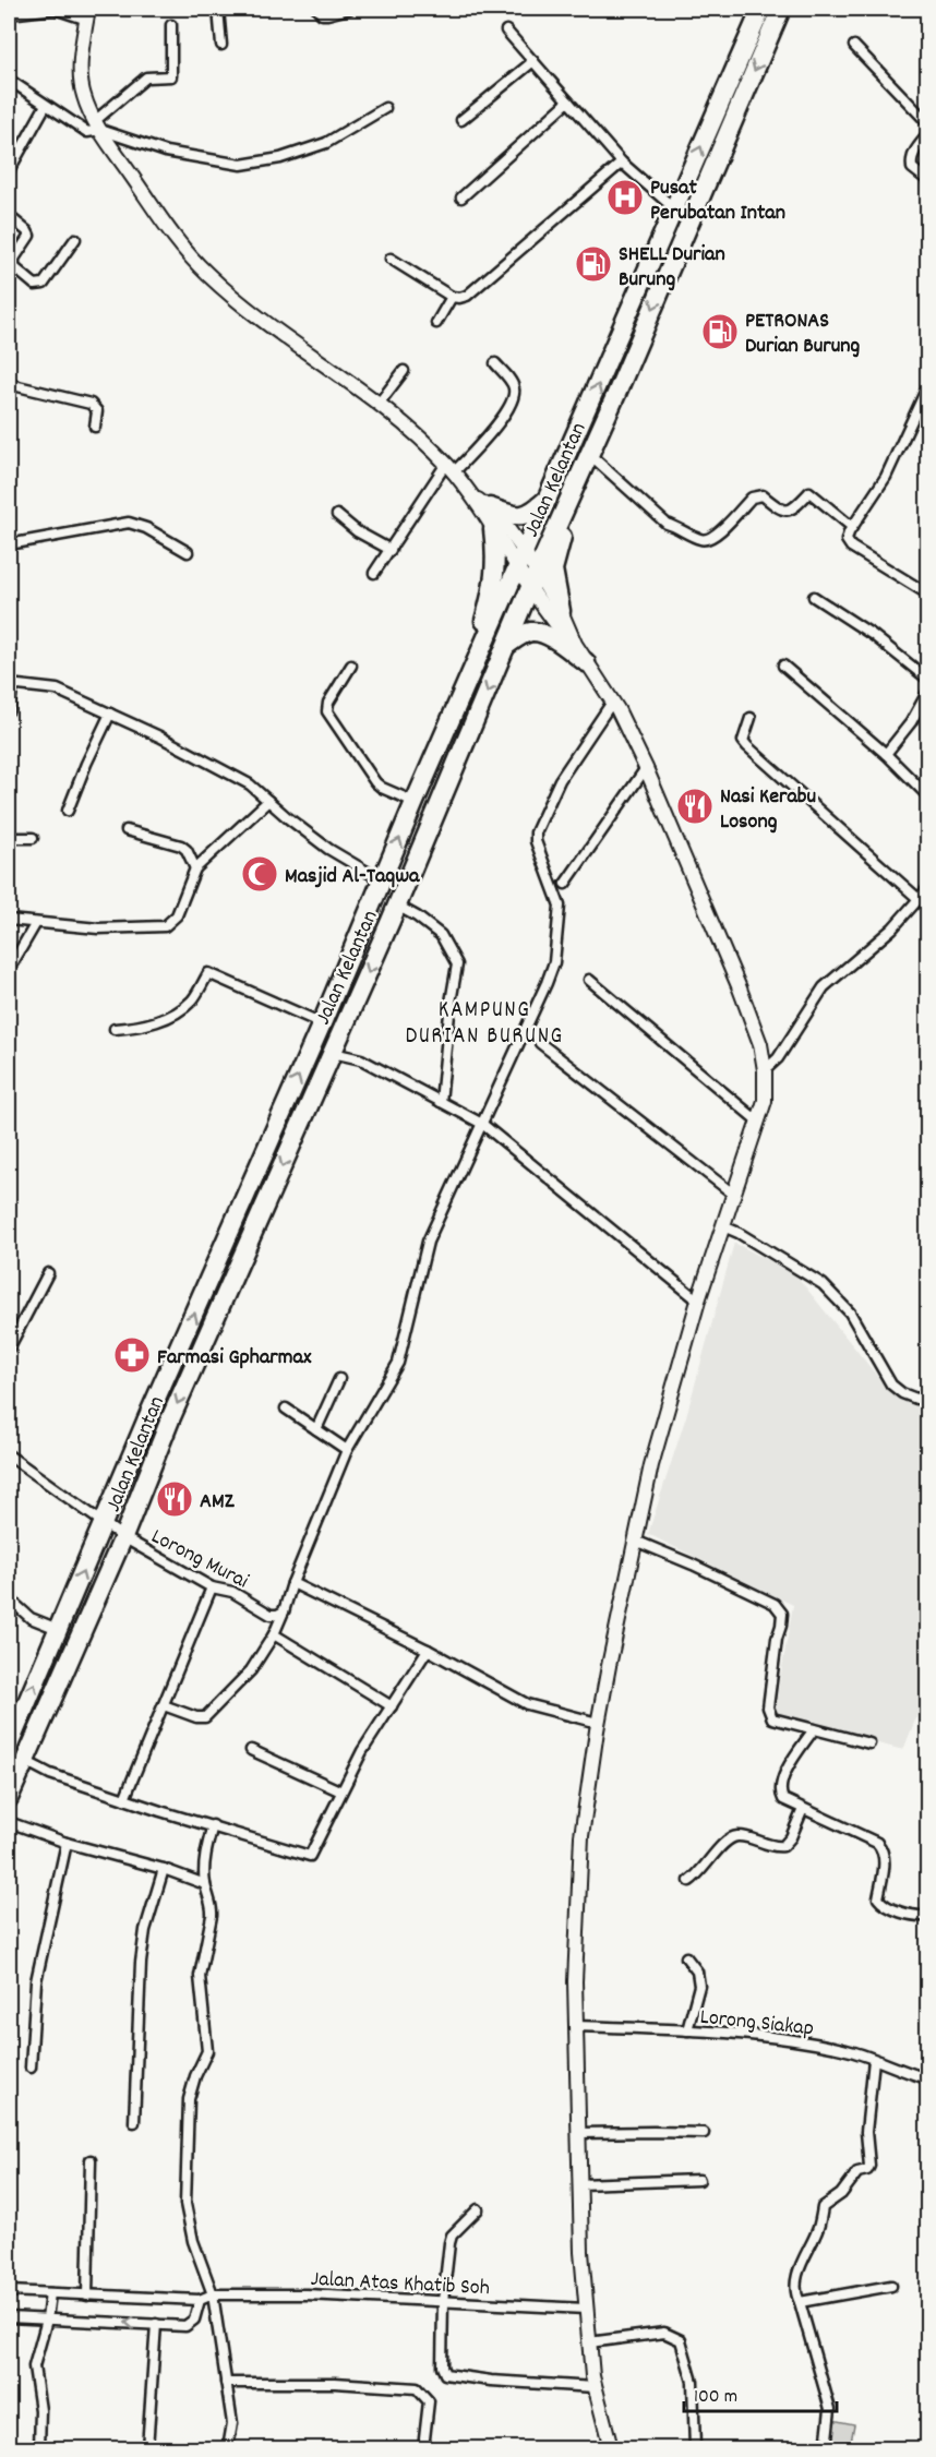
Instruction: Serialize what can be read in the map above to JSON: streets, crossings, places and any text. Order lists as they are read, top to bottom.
{
  "streets": {
    "highway": ["Jalan Kelantan"],
    "street": ["Lorong Murai", "Lorong Siakap", "Jalan Atas Khatib Soh"]
  },
  "crossings": [
    ["Jalan Kelantan", "Lorong Murai"]
  ],
  "districts": ["KAMPUNG DURIAN BURUNG"],
  "places": {
    "hospital": ["Pusat Perubatan Intan"],
    "fuel station": ["SHELL Durian Burung", "PETRONAS Durian Burung"],
    "restaurant": ["Nasi Kerabu Losong", "AMZ"],
    "mosque": ["Masjid Al-Taqwa"],
    "pharmacy": ["Farmasi Gpharmax"]
  },
  "scale_bar": "100 m"
}
